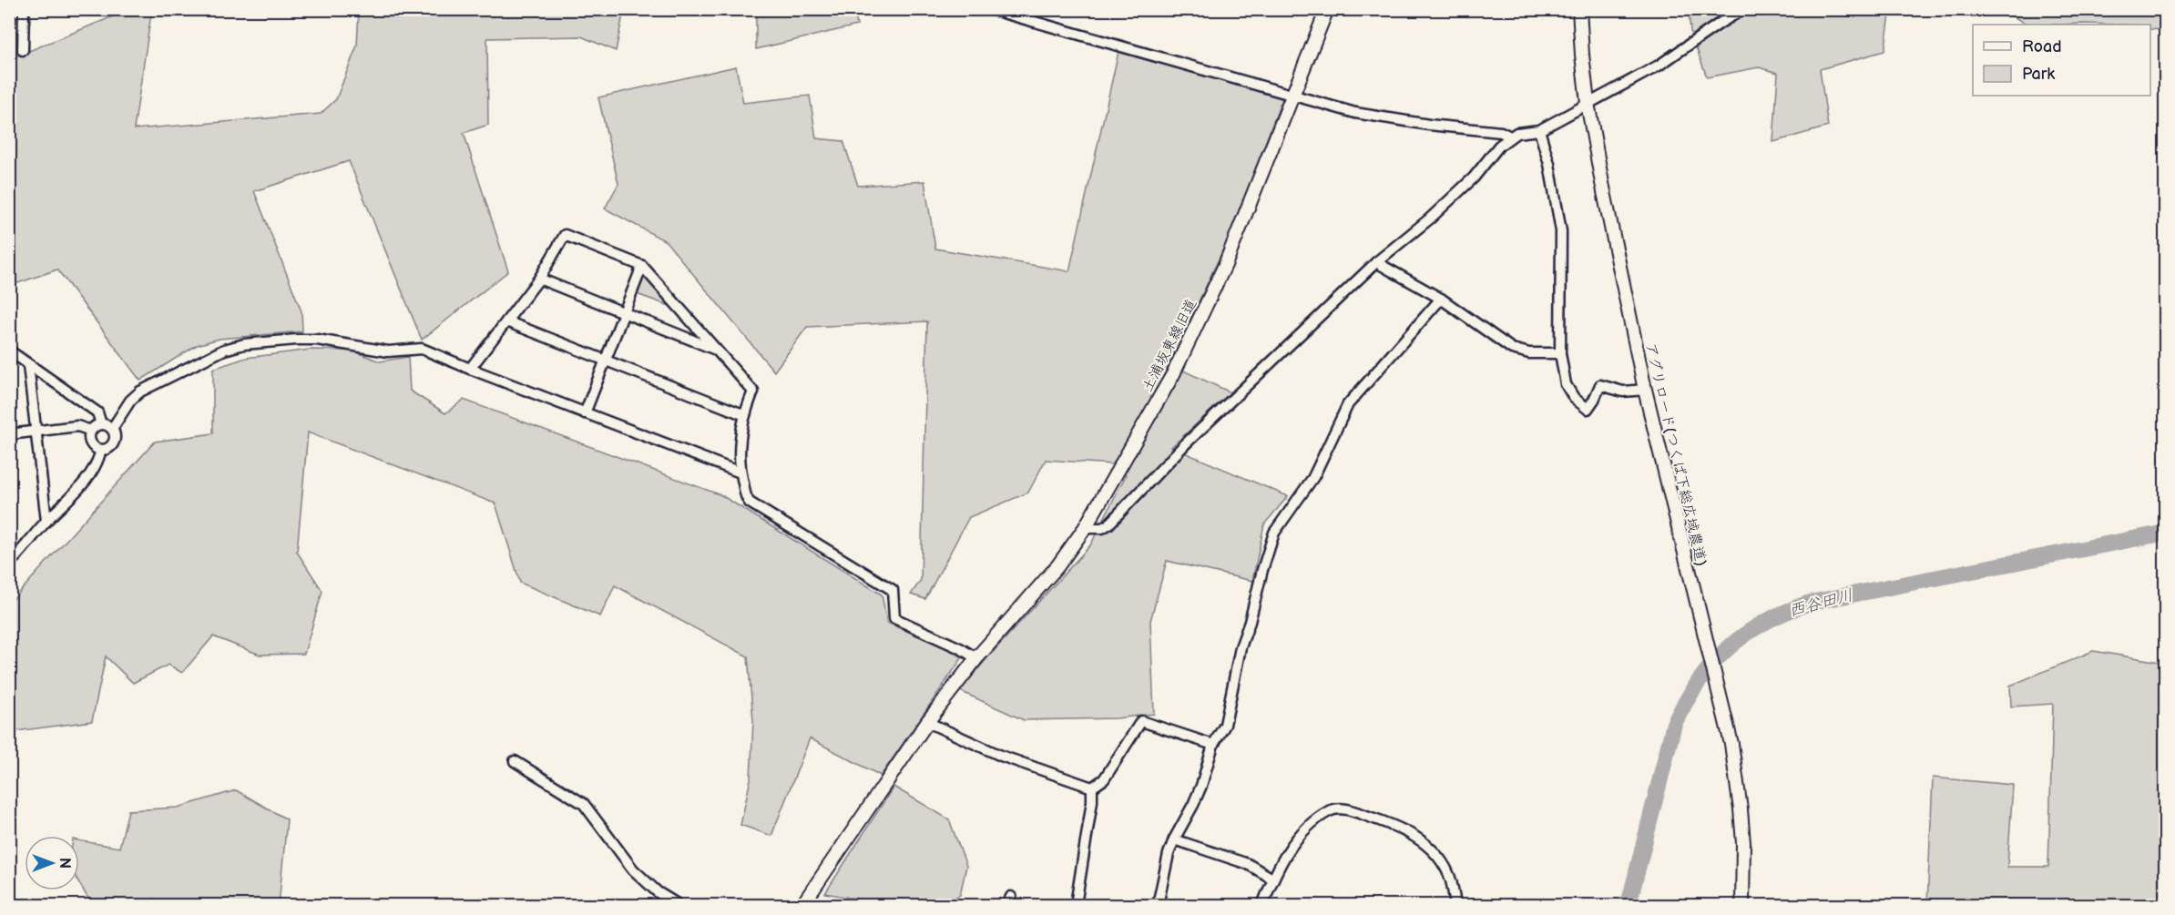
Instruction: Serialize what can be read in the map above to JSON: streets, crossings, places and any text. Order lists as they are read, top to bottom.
{
  "streets": {
    "street": ["土浦坂東線旧道", "アグリロード(つくば下総広域農道)"]
  },
  "water": ["西谷田川"],
  "legend": ["Road", "Park"],
  "north": "right"
}
